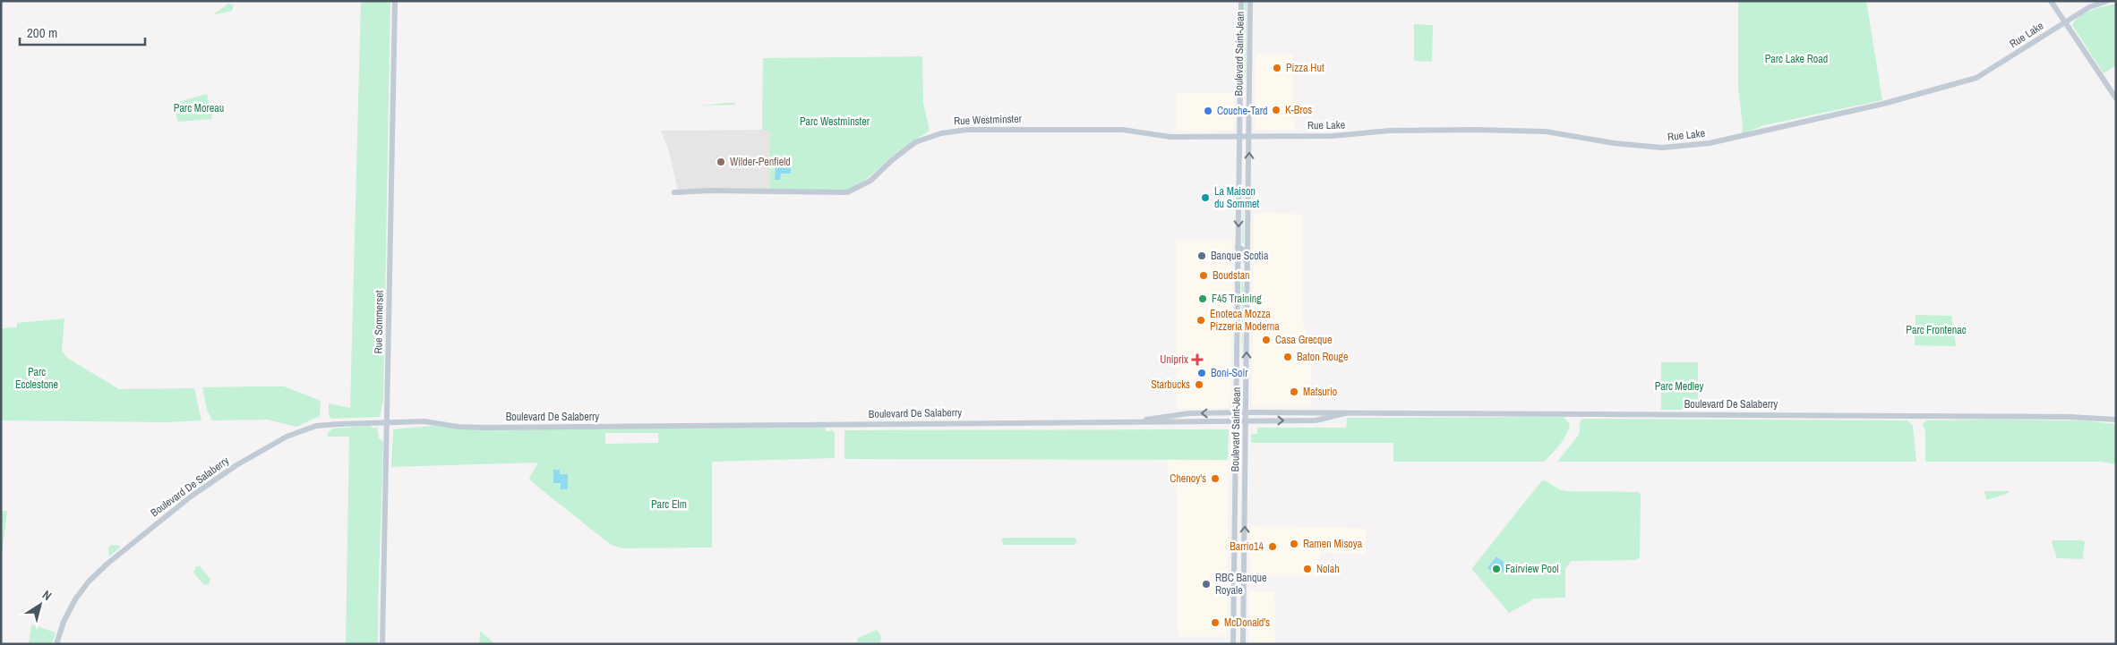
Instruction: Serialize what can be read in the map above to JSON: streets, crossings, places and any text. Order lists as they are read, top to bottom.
{
  "streets": {
    "street": [
      "Rue Lake",
      "Boulevard Saint-Jean",
      "Rue Westminster",
      "Rue Sommerset",
      "Boulevard De Salaberry"
    ]
  },
  "crossings": [
    ["Rue Lake", "Boulevard Saint-Jean"],
    ["Rue Lake", "Rue Westminster"],
    ["Boulevard Saint-Jean", "Rue Westminster"],
    ["Boulevard Saint-Jean", "Boulevard De Salaberry"],
    ["Rue Sommerset", "Boulevard De Salaberry"]
  ],
  "parks": [
    "Parc Lake Road",
    "Parc Moreau",
    "Parc Westminster",
    "Parc Frontenac",
    "Parc Ecclestone",
    "Parc Medley",
    "Parc Elm"
  ],
  "places": {
    "other": [
      "Pizza Hut",
      "K-Bros",
      "Couche-Tard",
      "Wilder-Penfield",
      "La Maison du Sommet",
      "Banque Scotia",
      "Boudstan",
      "F45 Training",
      "Enoteca Mozza Pizzeria Moderna",
      "Casa Grecque",
      "Baton Rouge",
      "Boni-Soir",
      "Starbucks",
      "Matsurio",
      "Chenoy's",
      "Ramen Misoya",
      "Barrio14",
      "Nolah",
      "Fairview Pool",
      "RBC Banque Royale",
      "McDonald's"
    ],
    "health": ["Uniprix"]
  },
  "scale_bar": "200 m",
  "north": "top right"
}
